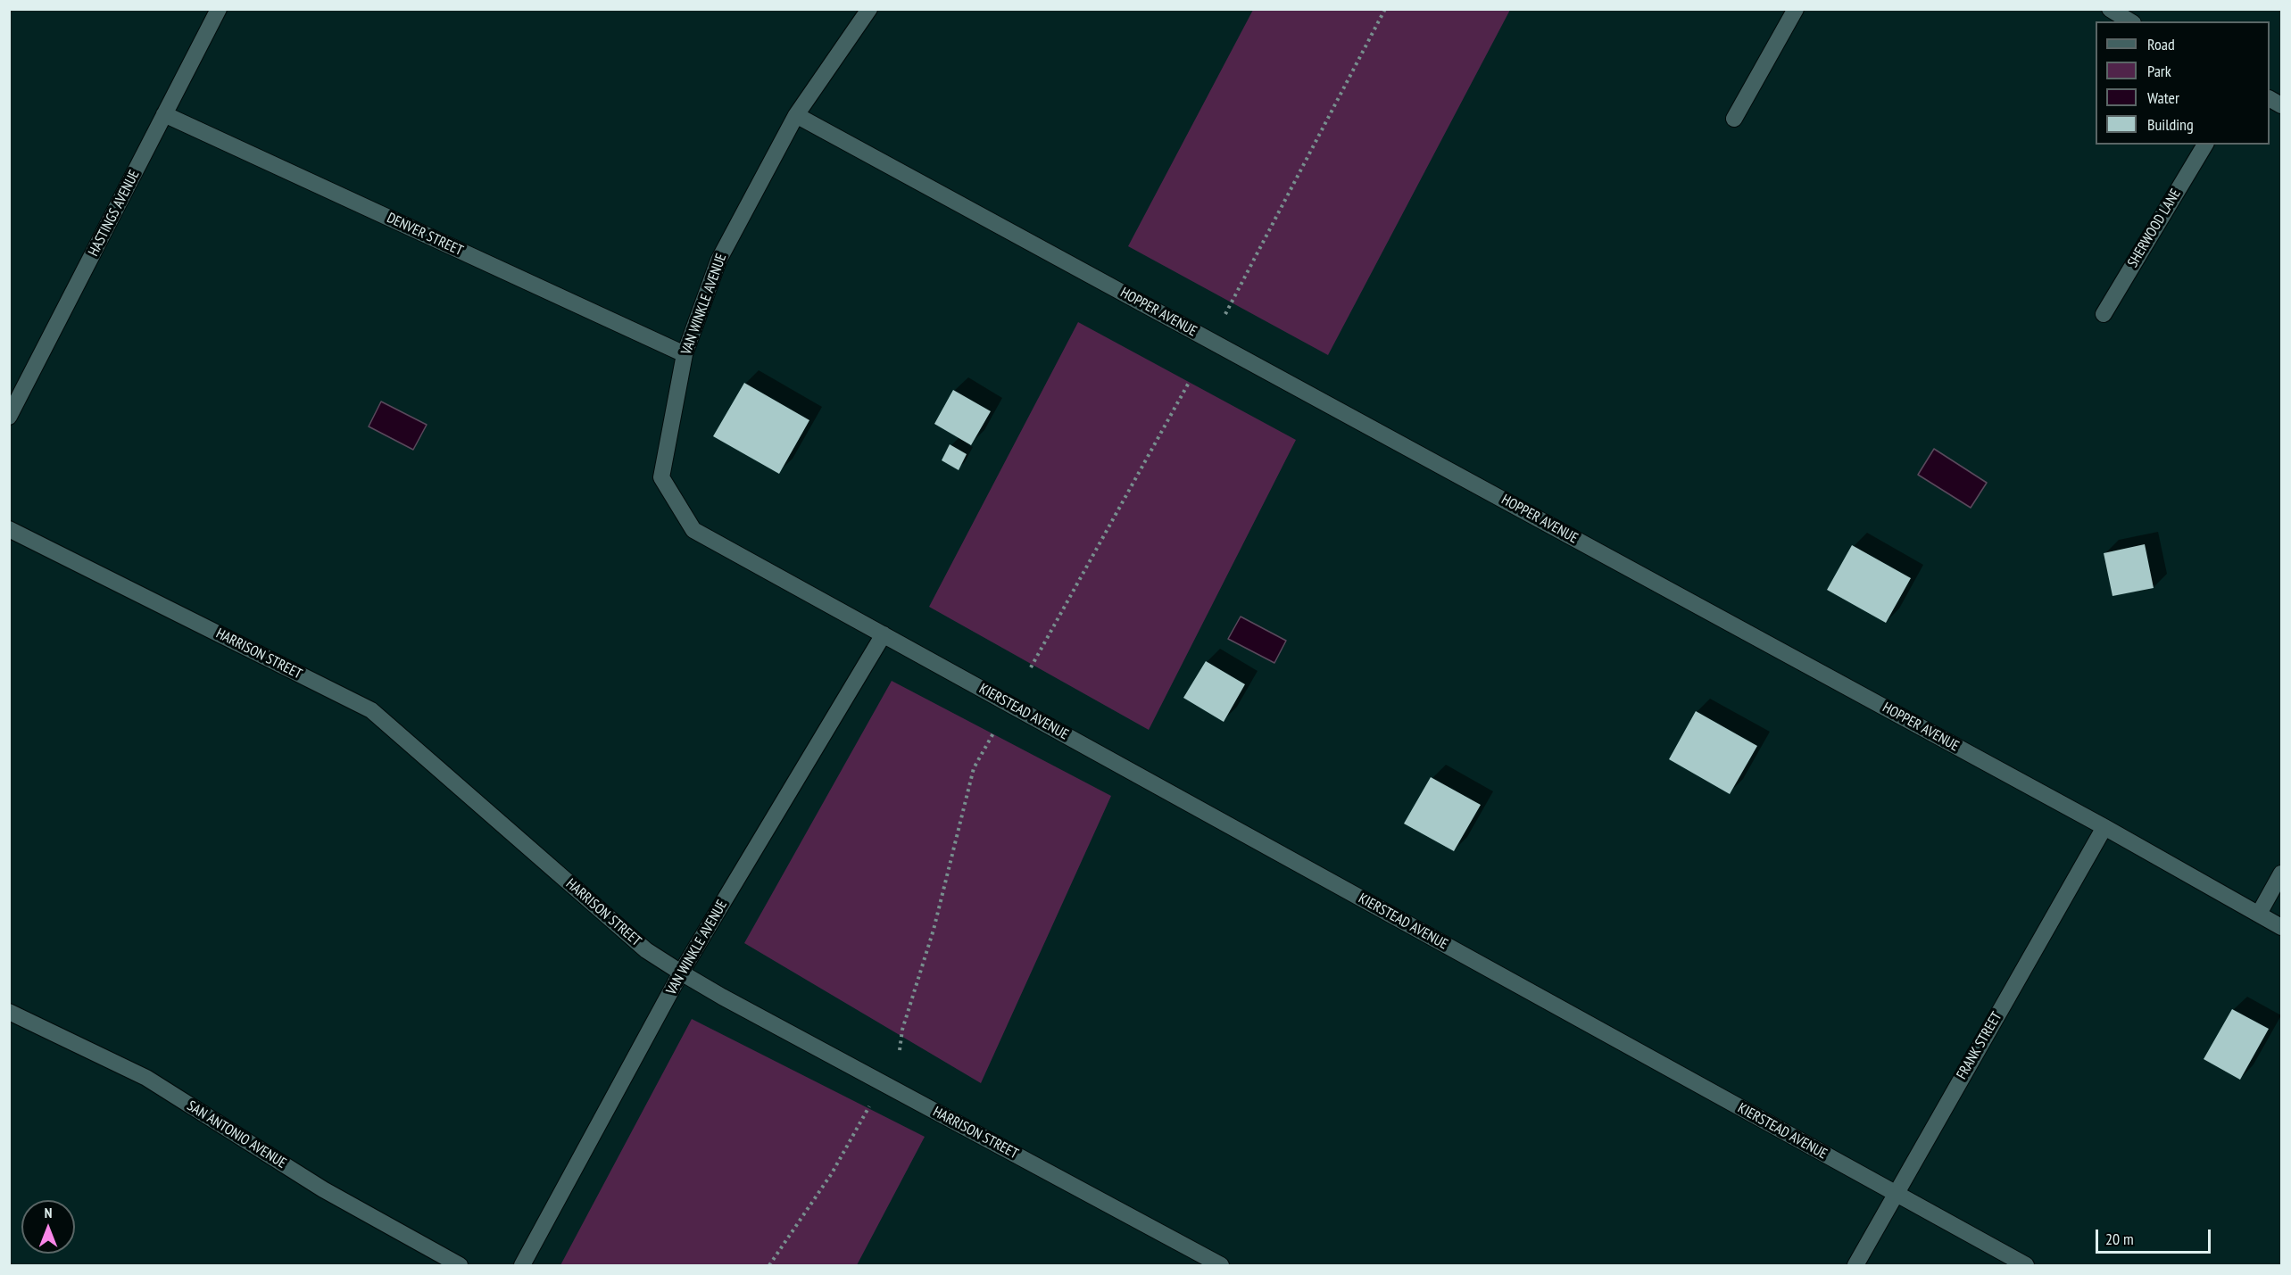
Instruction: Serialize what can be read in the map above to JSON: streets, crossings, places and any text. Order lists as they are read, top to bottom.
{
  "streets": {
    "street": [
      "HASTINGS AVENUE",
      "SHERWOOD LANE",
      "DENVER STREET",
      "VAN WINKLE AVENUE",
      "HOPPER AVENUE",
      "HARRISON STREET",
      "KIERSTEAD AVENUE",
      "FRANK STREET",
      "SAN ANTONIO AVENUE"
    ]
  },
  "crossings": [
    ["HASTINGS AVENUE", "DENVER STREET"],
    ["DENVER STREET", "VAN WINKLE AVENUE"],
    ["VAN WINKLE AVENUE", "HOPPER AVENUE"],
    ["VAN WINKLE AVENUE", "HARRISON STREET"],
    ["VAN WINKLE AVENUE", "KIERSTEAD AVENUE"],
    ["HOPPER AVENUE", "FRANK STREET"],
    ["KIERSTEAD AVENUE", "FRANK STREET"]
  ],
  "legend": [
    "Road",
    "Park",
    "Water",
    "Building"
  ],
  "scale_bar": "20 m",
  "north": "top"
}
